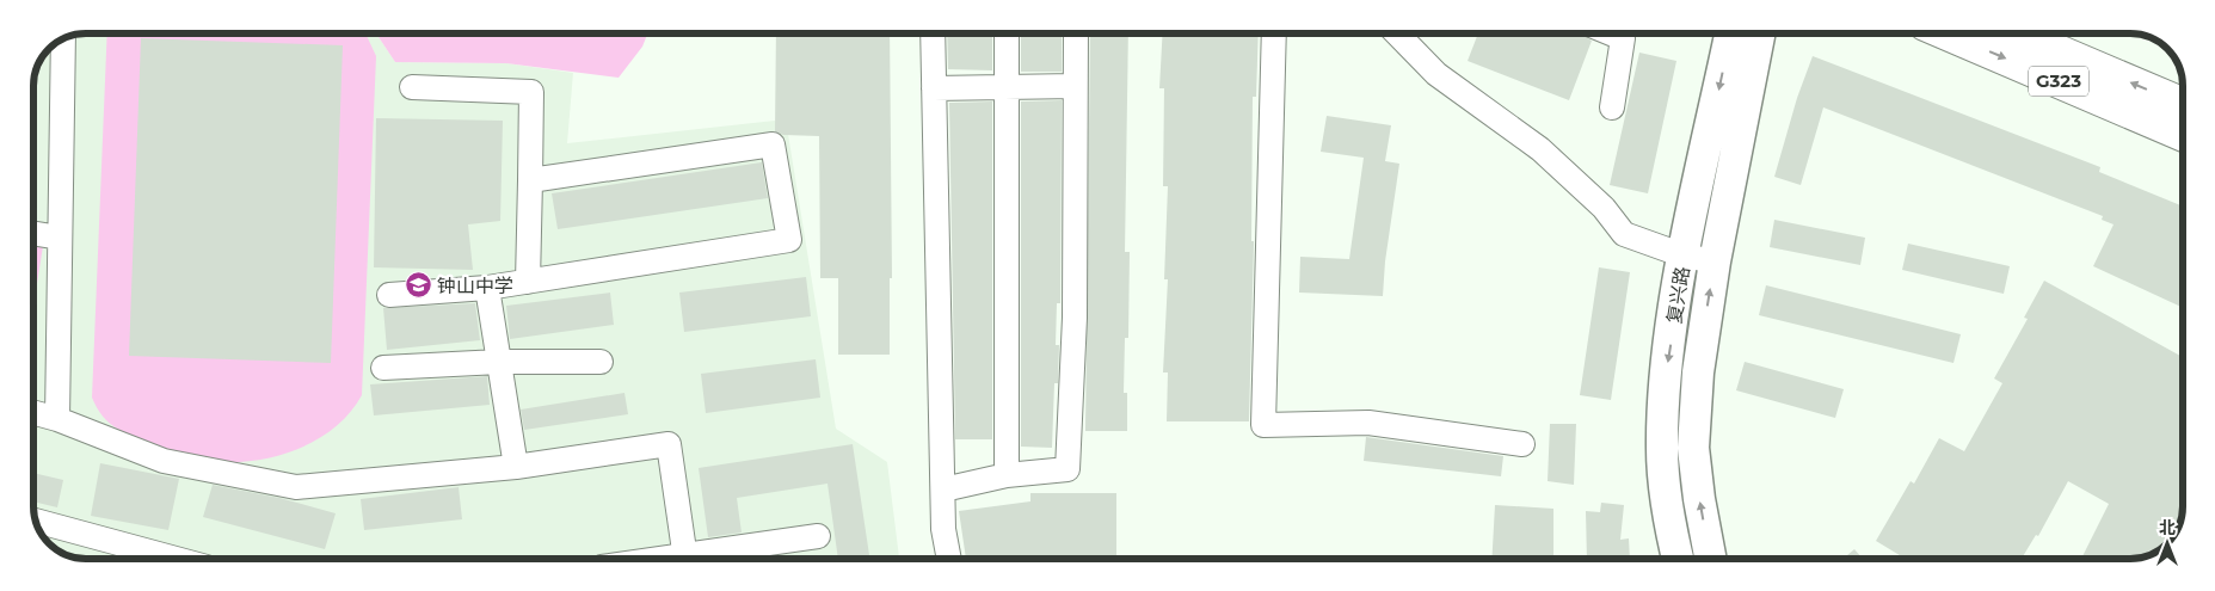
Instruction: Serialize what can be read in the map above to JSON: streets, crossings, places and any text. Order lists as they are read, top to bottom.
{
  "streets": {
    "highway": ["G323"],
    "main road": ["复兴路"]
  },
  "places": {
    "school or university": ["钟山中学"]
  },
  "north": "top"
}
